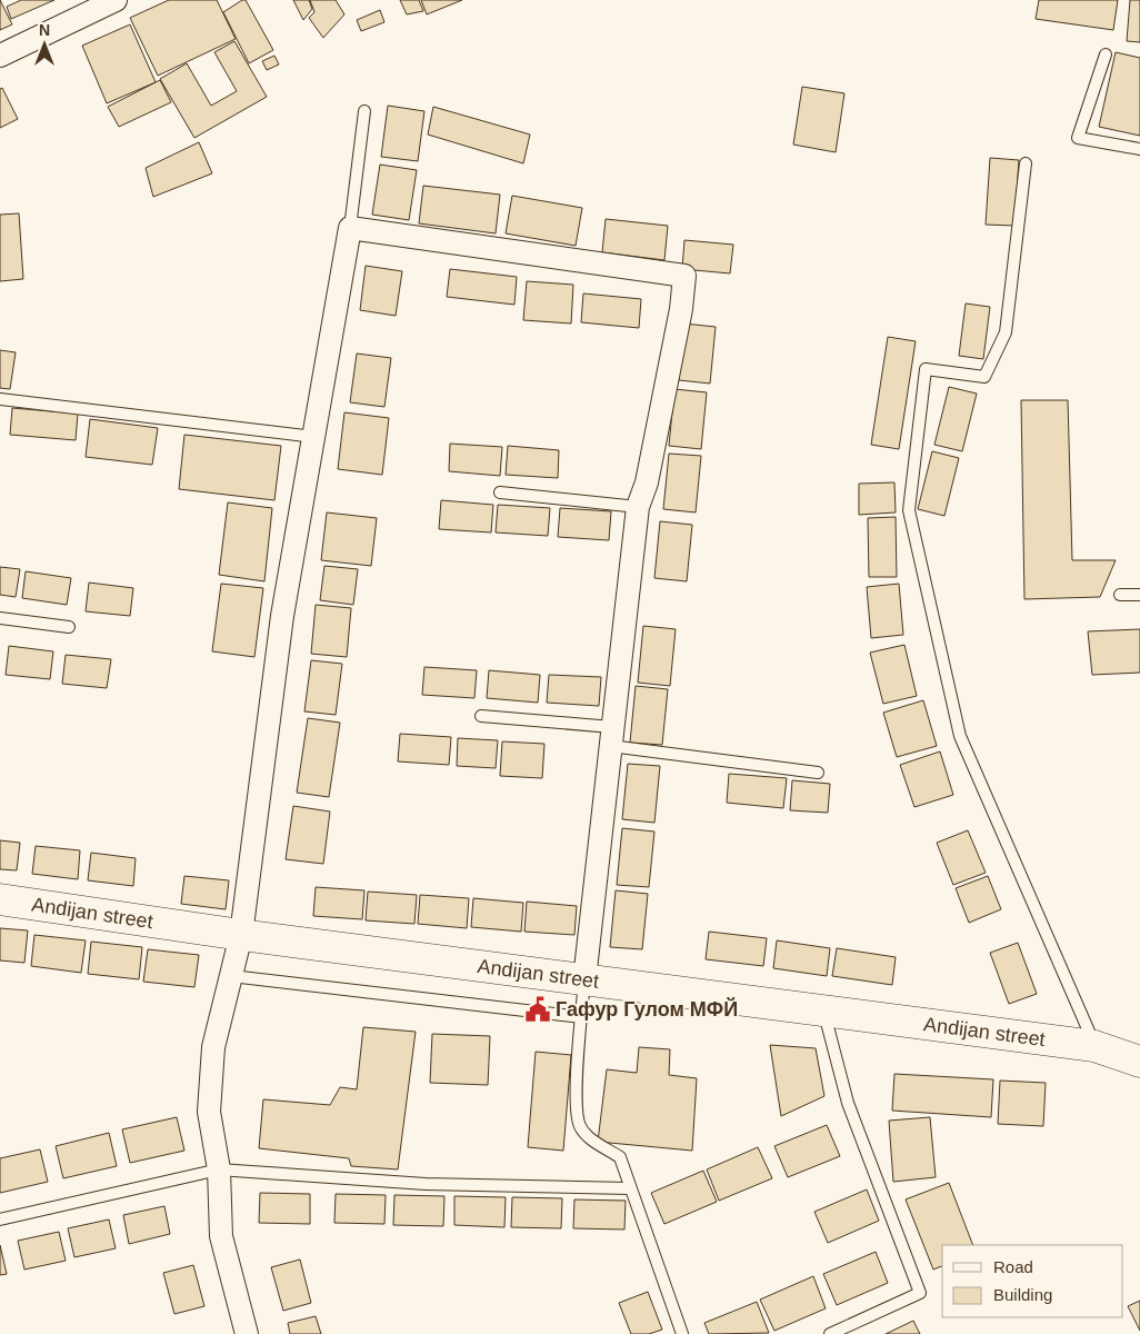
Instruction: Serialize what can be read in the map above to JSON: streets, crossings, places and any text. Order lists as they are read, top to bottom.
{
  "streets": {
    "street": ["Andijan street"]
  },
  "places": {
    "public building": ["Гафур Гулом МФЙ"]
  },
  "legend": ["Road", "Building"],
  "north": "top"
}
